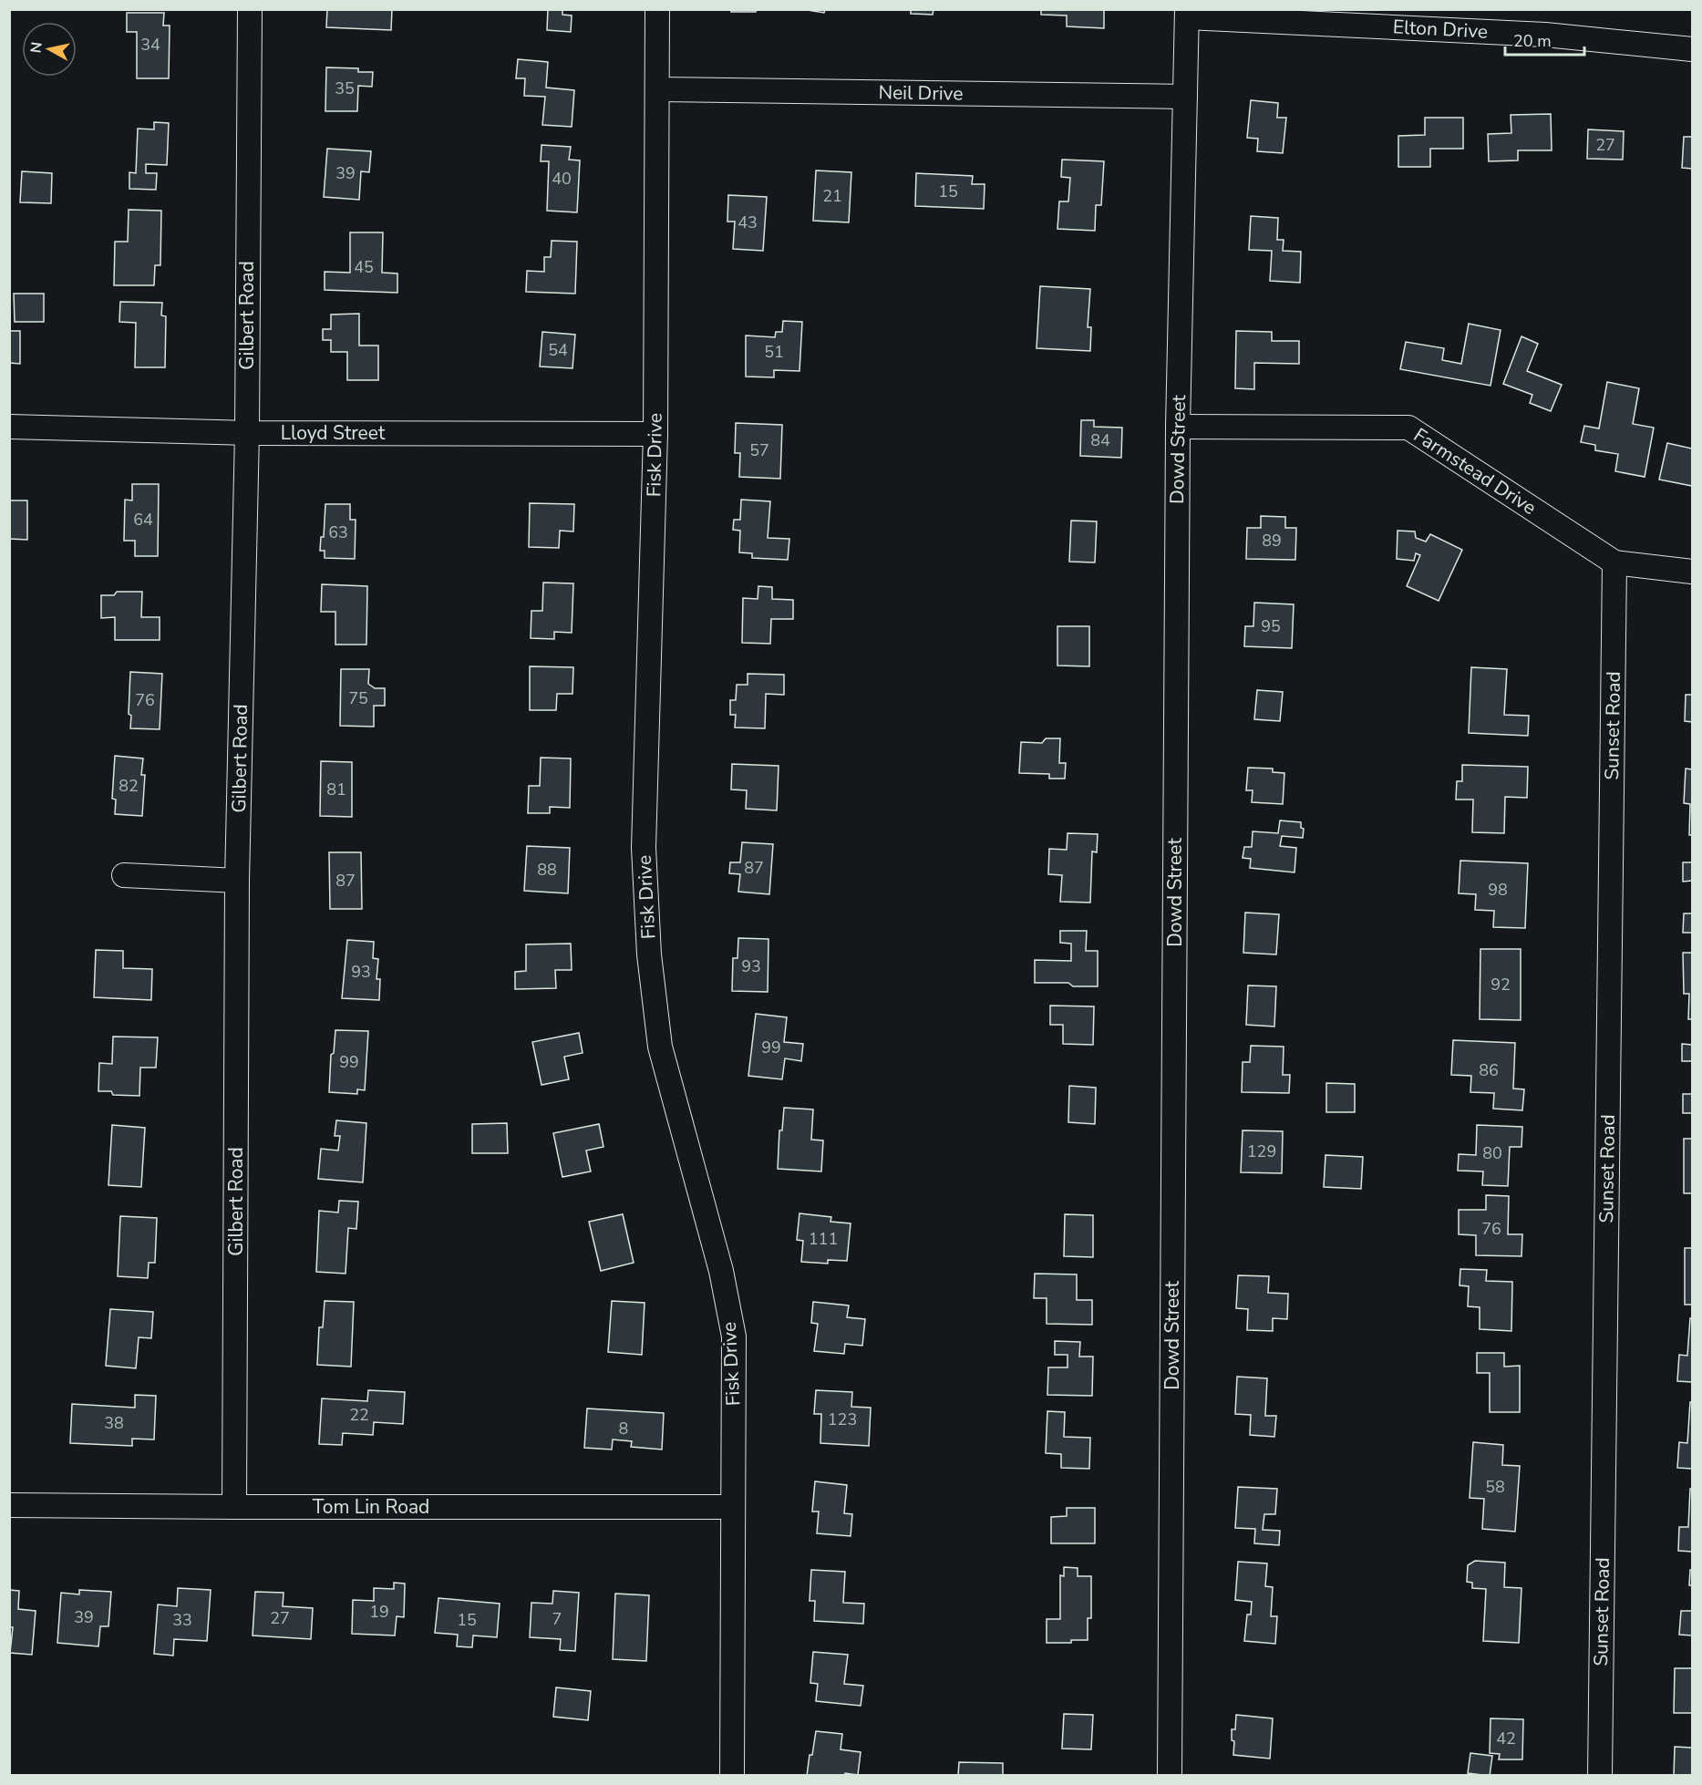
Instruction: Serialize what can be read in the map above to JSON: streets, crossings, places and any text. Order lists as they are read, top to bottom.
{
  "streets": {
    "street": [
      "Elton Drive",
      "Neil Drive",
      "Gilbert Road",
      "Lloyd Street",
      "Dowd Street",
      "Fisk Drive",
      "Farmstead Drive",
      "Sunset Road",
      "Tom Lin Road"
    ]
  },
  "crossings": [
    ["Elton Drive", "Dowd Street"],
    ["Neil Drive", "Dowd Street"],
    ["Neil Drive", "Fisk Drive"],
    ["Gilbert Road", "Lloyd Street"],
    ["Gilbert Road", "Tom Lin Road"],
    ["Lloyd Street", "Fisk Drive"],
    ["Dowd Street", "Farmstead Drive"],
    ["Fisk Drive", "Tom Lin Road"],
    ["Farmstead Drive", "Sunset Road"]
  ],
  "house_numbers": [
    "34",
    "35",
    "27",
    "39",
    "40",
    "15",
    "21",
    "43",
    "45",
    "54",
    "51",
    "84",
    "57",
    "64",
    "63",
    "89",
    "95",
    "75",
    "76",
    "82",
    "81",
    "87",
    "88",
    "87",
    "98",
    "93",
    "93",
    "92",
    "99",
    "99",
    "86",
    "129",
    "80",
    "76",
    "111",
    "22",
    "123",
    "38",
    "8",
    "58",
    "19",
    "39",
    "27",
    "7",
    "33",
    "15",
    "42"
  ],
  "scale_bar": "20 m",
  "north": "left"
}
